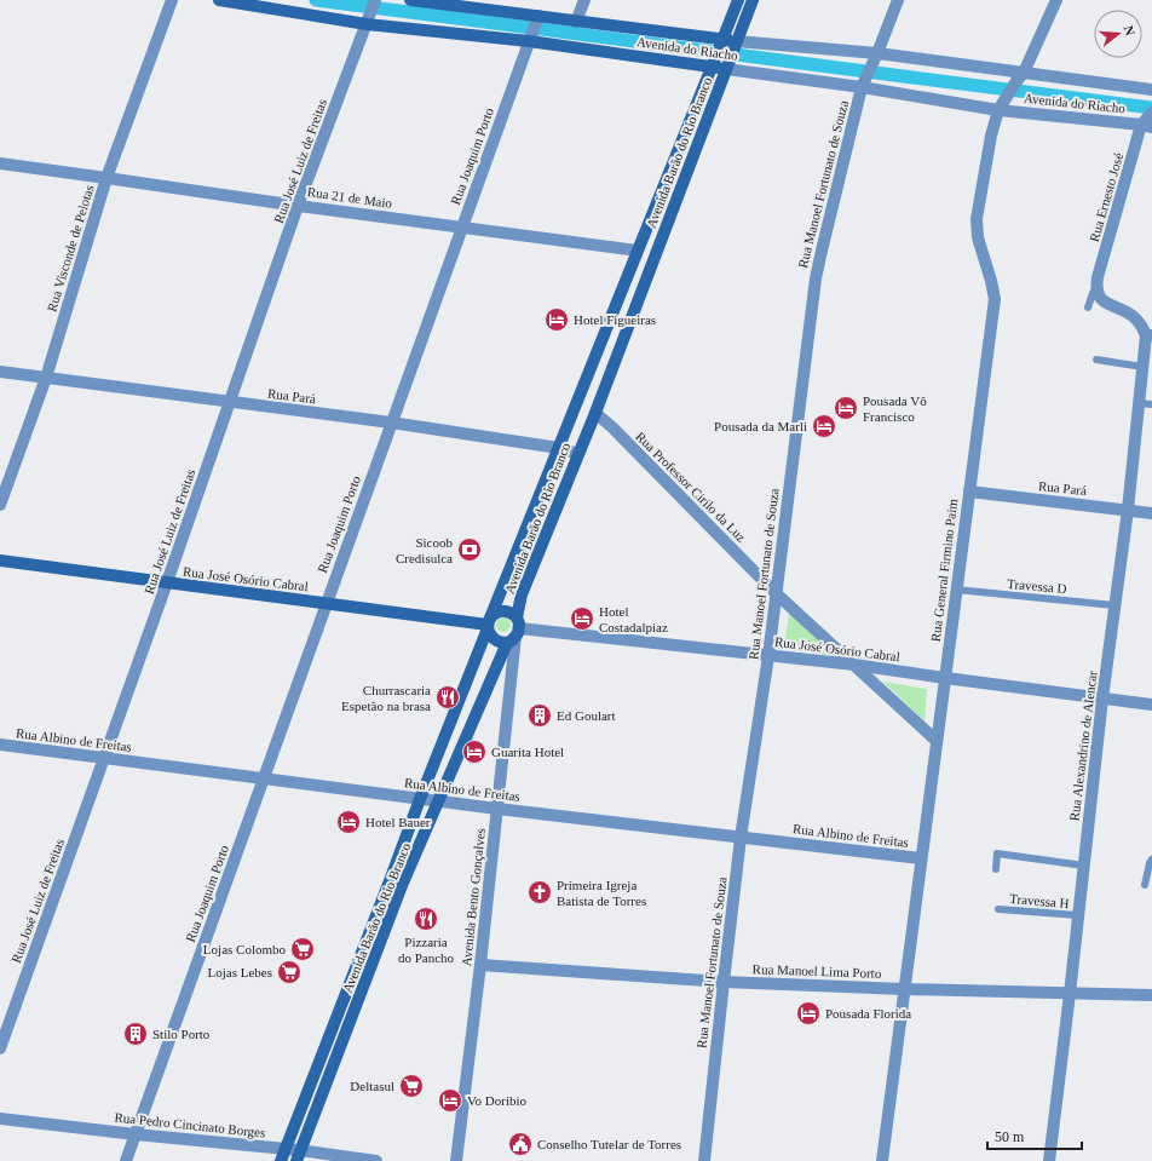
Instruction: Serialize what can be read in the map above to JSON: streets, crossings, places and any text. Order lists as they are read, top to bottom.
{
  "streets": {
    "main road": ["Avenida do Riacho", "Avenida Barão do Rio Branco", "Rua José Osório Cabral"],
    "street": [
      "Rua Joaquim Porto",
      "Rua José Luiz de Freitas",
      "Rua Manoel Fortunato de Souza",
      "Rua 21 de Maio",
      "Rua Ernesto José",
      "Rua Visconde de Pelotas",
      "Rua Pará",
      "Rua Professor Cirilo da Luz",
      "Rua General Firmino Paim",
      "Rua Albino de Freitas",
      "Rua Alexandrino de Alencar",
      "Avenida Bento Gonçalves",
      "Rua Manoel Lima Porto",
      "Rua Pedro Cincinato Borges"
    ],
    "lane": ["Travessa D", "Travessa H"]
  },
  "crossings": [
    ["Avenida do Riacho", "Avenida Barão do Rio Branco"],
    ["Avenida do Riacho", "Rua Joaquim Porto"],
    ["Avenida do Riacho", "Rua José Luiz de Freitas"],
    ["Avenida do Riacho", "Rua Manoel Fortunato de Souza"],
    ["Avenida do Riacho", "Rua Ernesto José"],
    ["Avenida do Riacho", "Rua General Firmino Paim"],
    ["Avenida Barão do Rio Branco", "Rua 21 de Maio"],
    ["Avenida Barão do Rio Branco", "Rua Pará"],
    ["Avenida Barão do Rio Branco", "Rua Professor Cirilo da Luz"],
    ["Avenida Barão do Rio Branco", "Rua José Osório Cabral"],
    ["Avenida Barão do Rio Branco", "Rua Albino de Freitas"],
    ["Avenida Barão do Rio Branco", "Avenida Bento Gonçalves"],
    ["Avenida Barão do Rio Branco", "Rua Pedro Cincinato Borges"],
    ["Rua Joaquim Porto", "Rua 21 de Maio"],
    ["Rua Joaquim Porto", "Rua Pará"],
    ["Rua Joaquim Porto", "Rua José Osório Cabral"],
    ["Rua Joaquim Porto", "Rua Albino de Freitas"],
    ["Rua Joaquim Porto", "Rua Pedro Cincinato Borges"],
    ["Rua José Luiz de Freitas", "Rua 21 de Maio"],
    ["Rua José Luiz de Freitas", "Rua Pará"],
    ["Rua José Luiz de Freitas", "Rua José Osório Cabral"],
    ["Rua José Luiz de Freitas", "Rua Albino de Freitas"],
    ["Rua Manoel Fortunato de Souza", "Rua Professor Cirilo da Luz"],
    ["Rua Manoel Fortunato de Souza", "Rua José Osório Cabral"],
    ["Rua Manoel Fortunato de Souza", "Rua Albino de Freitas"],
    ["Rua Manoel Fortunato de Souza", "Rua Manoel Lima Porto"],
    ["Rua 21 de Maio", "Rua Visconde de Pelotas"],
    ["Rua Visconde de Pelotas", "Rua Pará"],
    ["Rua Pará", "Rua General Firmino Paim"],
    ["Rua Pará", "Rua Alexandrino de Alencar"],
    ["Rua Professor Cirilo da Luz", "Rua General Firmino Paim"],
    ["Rua Professor Cirilo da Luz", "Rua José Osório Cabral"],
    ["Rua General Firmino Paim", "Rua José Osório Cabral"],
    ["Rua General Firmino Paim", "Travessa D"],
    ["Rua General Firmino Paim", "Rua Albino de Freitas"],
    ["Rua General Firmino Paim", "Rua Manoel Lima Porto"],
    ["Rua José Osório Cabral", "Rua Alexandrino de Alencar"],
    ["Rua José Osório Cabral", "Avenida Bento Gonçalves"],
    ["Travessa D", "Rua Alexandrino de Alencar"],
    ["Rua Albino de Freitas", "Avenida Bento Gonçalves"],
    ["Rua Alexandrino de Alencar", "Travessa H"],
    ["Rua Alexandrino de Alencar", "Rua Manoel Lima Porto"],
    ["Avenida Bento Gonçalves", "Rua Manoel Lima Porto"]
  ],
  "places": {
    "hotel": [
      "Hotel Figueiras",
      "Pousada Vô Francisco",
      "Pousada da Marli",
      "Hotel Costadalpiaz",
      "Guarita Hotel",
      "Hotel Bauer",
      "Pousada Florida",
      "Vo Doribio"
    ],
    "bank": ["Sicoob Credisulca"],
    "restaurant": ["Churrascaria Espetão na brasa", "Pizzaria do Pancho"],
    "building": ["Ed Goulart", "Stilo Porto"],
    "church": ["Primeira Igreja Batista de Torres"],
    "supermarket": ["Lojas Colombo", "Lojas Lebes", "Deltasul"],
    "public building": ["Conselho Tutelar de Torres"]
  },
  "scale_bar": "50 m",
  "north": "right"
}
